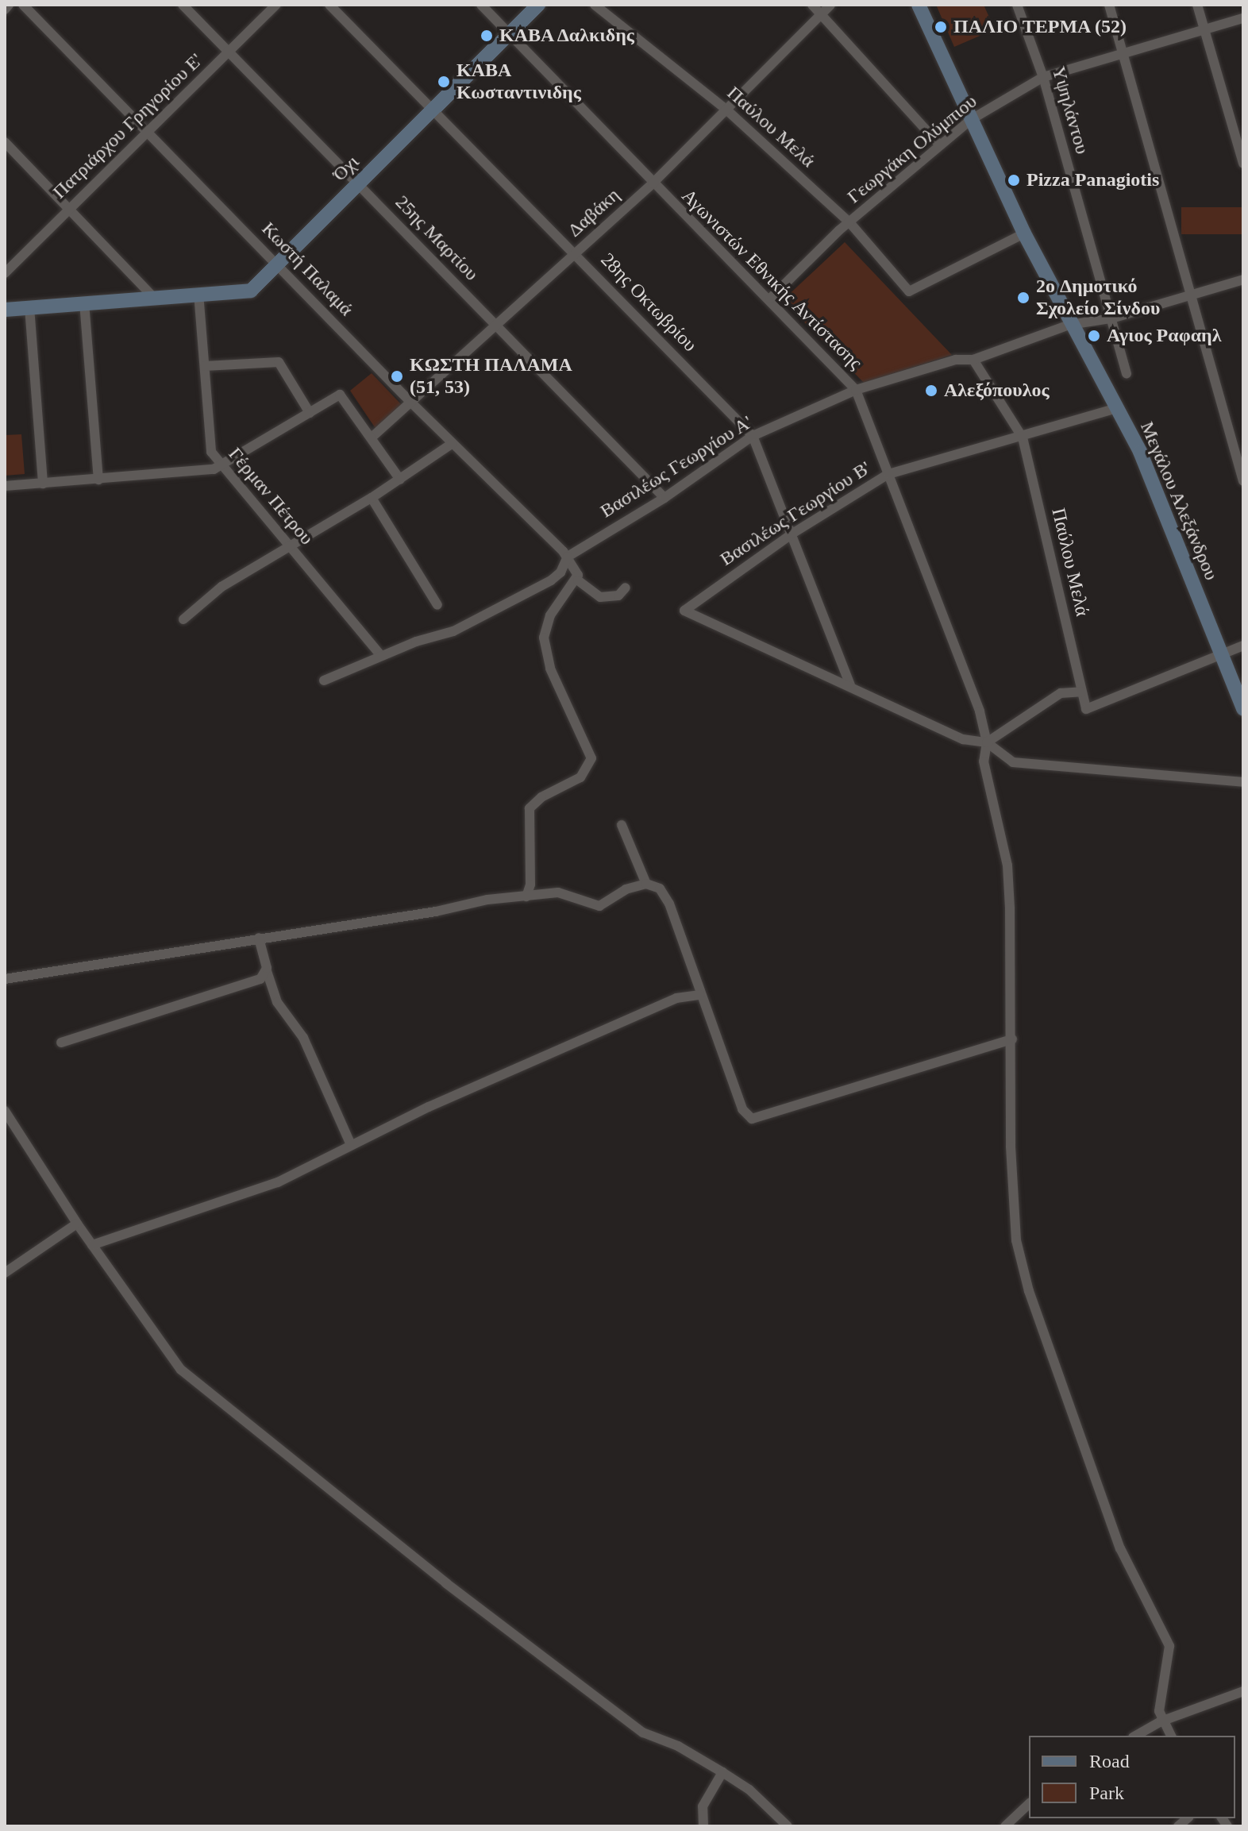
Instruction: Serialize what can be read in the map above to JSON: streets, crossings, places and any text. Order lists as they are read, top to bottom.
{
  "streets": {
    "street": [
      "Υψηλάντου",
      "Πατριάρχου Γρηγορίου Ε'",
      "Παύλου Μελά",
      "Γεωργάκη Ολύμπιου",
      "Όχι",
      "Δαβάκη",
      "25ης Μαρτίου",
      "Κωστή Παλαμά",
      "Αγωνιστών Εθνικής Αντίστασης",
      "28ης Οκτωβρίου",
      "Βασιλέως Γεωργίου Α'",
      "Γέρμαν Πέτρου",
      "Μεγάλου Αλεξάνδρου",
      "Βασιλέως Γεωργίου Β'"
    ]
  },
  "crossings": [
    ["Υψηλάντου", "Γεωργάκη Ολύμπιου"],
    ["Υψηλάντου", "Βασιλέως Γεωργίου Α'"],
    ["Πατριάρχου Γρηγορίου Ε'", "25ης Μαρτίου"],
    ["Πατριάρχου Γρηγορίου Ε'", "Κωστή Παλαμά"],
    ["Παύλου Μελά", "Γεωργάκη Ολύμπιου"],
    ["Παύλου Μελά", "Δαβάκη"],
    ["Παύλου Μελά", "Βασιλέως Γεωργίου Α'"],
    ["Παύλου Μελά", "Μεγάλου Αλεξάνδρου"],
    ["Παύλου Μελά", "Βασιλέως Γεωργίου Β'"],
    ["Γεωργάκη Ολύμπιου", "Αγωνιστών Εθνικής Αντίστασης"],
    ["Γεωργάκη Ολύμπιου", "Μεγάλου Αλεξάνδρου"],
    ["Όχι", "25ης Μαρτίου"],
    ["Όχι", "Κωστή Παλαμά"],
    ["Όχι", "Αγωνιστών Εθνικής Αντίστασης"],
    ["Όχι", "28ης Οκτωβρίου"],
    ["Όχι", "Γέρμαν Πέτρου"],
    ["Δαβάκη", "25ης Μαρτίου"],
    ["Δαβάκη", "Κωστή Παλαμά"],
    ["Δαβάκη", "Αγωνιστών Εθνικής Αντίστασης"],
    ["Δαβάκη", "28ης Οκτωβρίου"],
    ["25ης Μαρτίου", "Βασιλέως Γεωργίου Α'"],
    ["Κωστή Παλαμά", "Βασιλέως Γεωργίου Α'"],
    ["Αγωνιστών Εθνικής Αντίστασης", "Βασιλέως Γεωργίου Α'"],
    ["Αγωνιστών Εθνικής Αντίστασης", "Βασιλέως Γεωργίου Β'"],
    ["28ης Οκτωβρίου", "Βασιλέως Γεωργίου Α'"],
    ["28ης Οκτωβρίου", "Βασιλέως Γεωργίου Β'"],
    ["Βασιλέως Γεωργίου Α'", "Μεγάλου Αλεξάνδρου"],
    ["Μεγάλου Αλεξάνδρου", "Βασιλέως Γεωργίου Β'"]
  ],
  "places": [
    "ΠΑΛΙΟ ΤΕΡΜΑ (52)",
    "ΚΑΒΑ Δαλκιδης",
    "ΚΑΒΑ Κωσταντινιδης",
    "Pizza Panagiotis",
    "2o Δημοτικό Σχολείο Σίνδου",
    "Αγιος Ραφαηλ",
    "ΚΩΣΤΗ ΠΑΛΑΜΑ (51, 53)",
    "Αλεξόπουλος"
  ],
  "legend": ["Road", "Park"]
}
